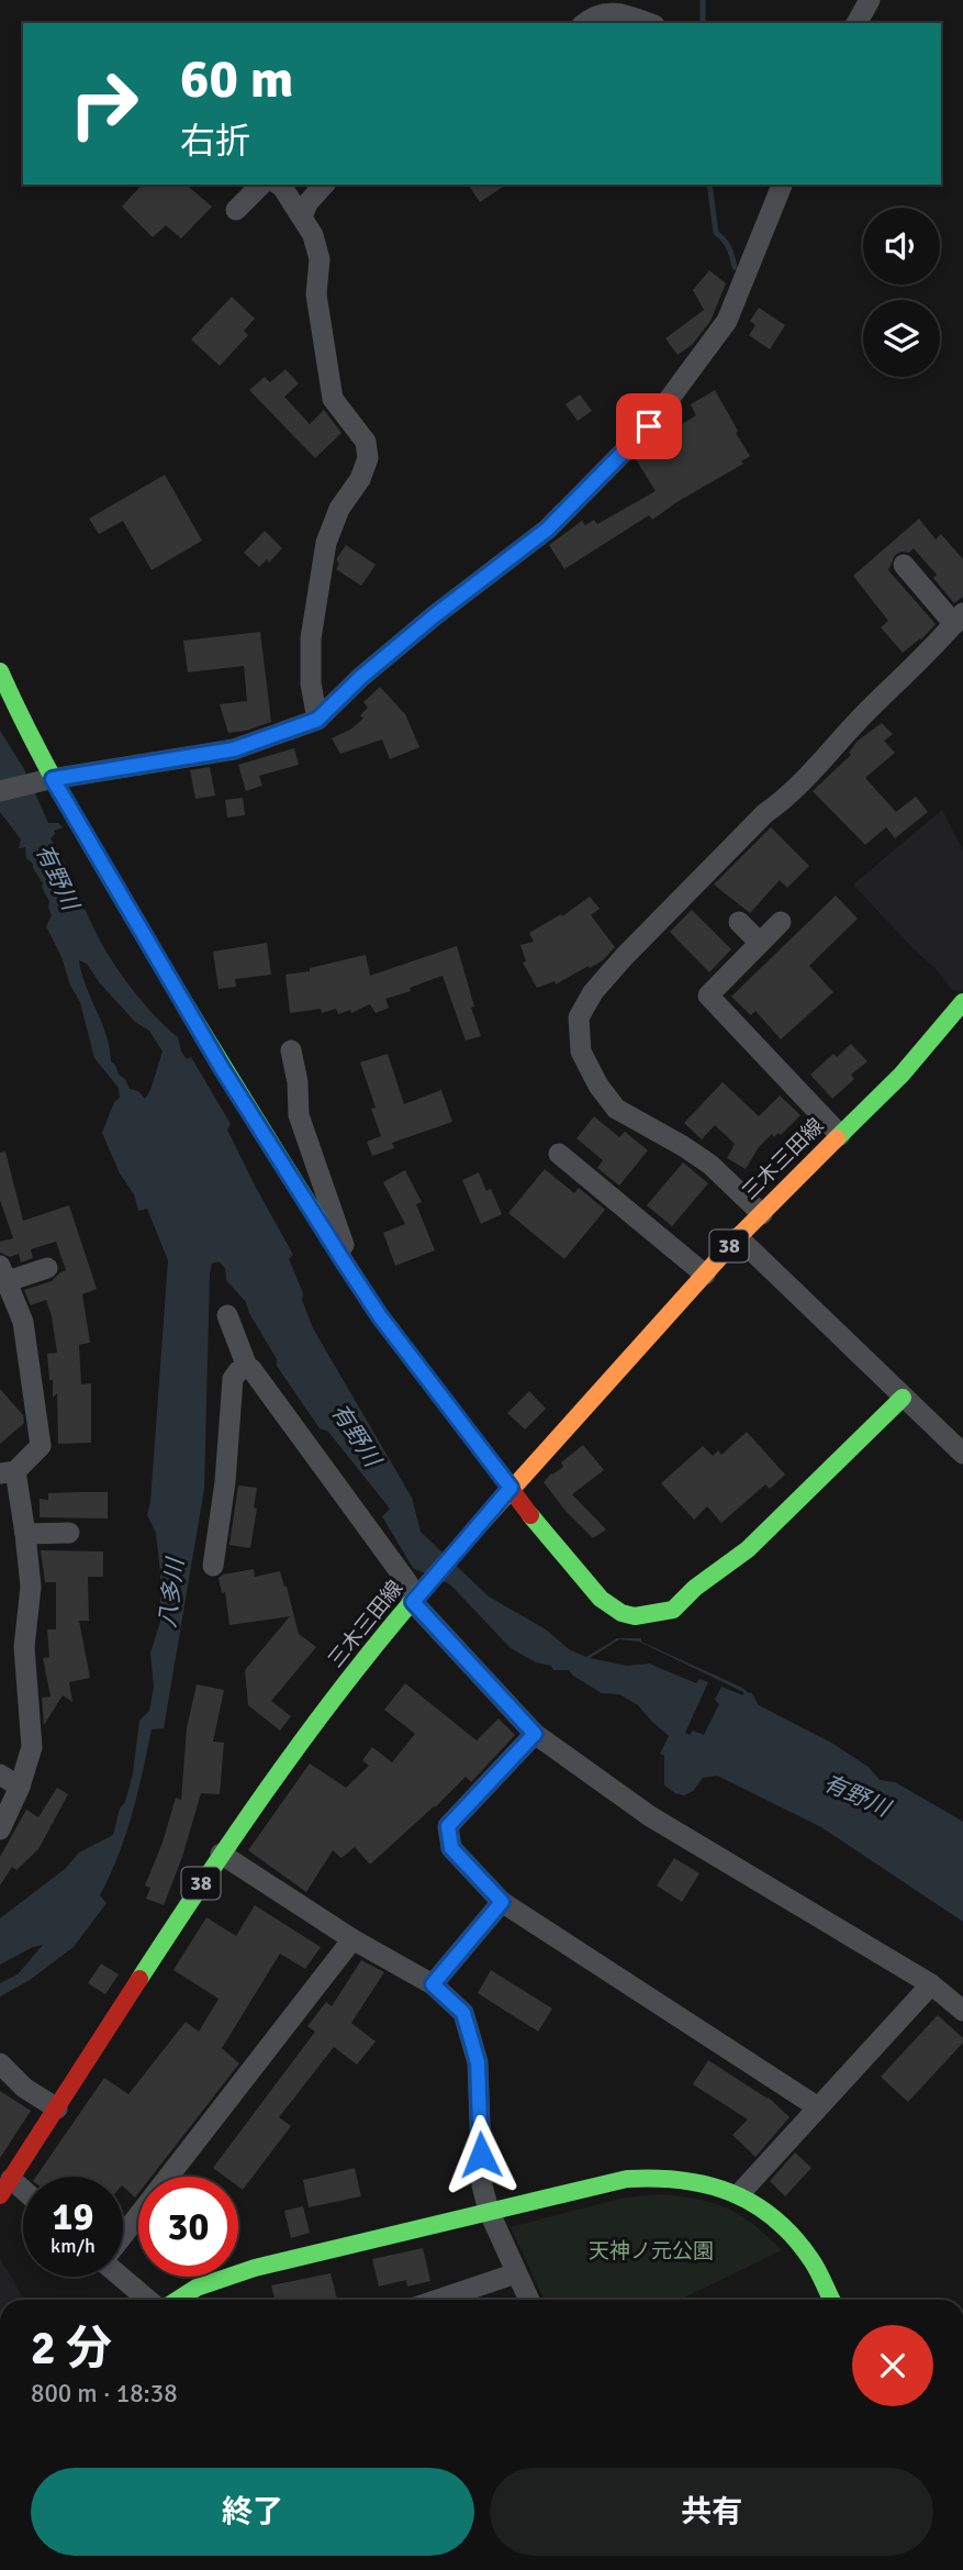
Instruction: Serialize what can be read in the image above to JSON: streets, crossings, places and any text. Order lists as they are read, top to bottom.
{
  "streets": {
    "street": ["三木三田線", "38"]
  },
  "water": ["有野川", "八多川"],
  "parks": ["天神ノ元公園"],
  "page": {
    "turn": ["60 m", "右折"],
    "speed": "19 km/h",
    "limit": "30",
    "heading": ["2 分", "800 m · 18:38"],
    "buttons": ["終了", "共有"]
  }
}
